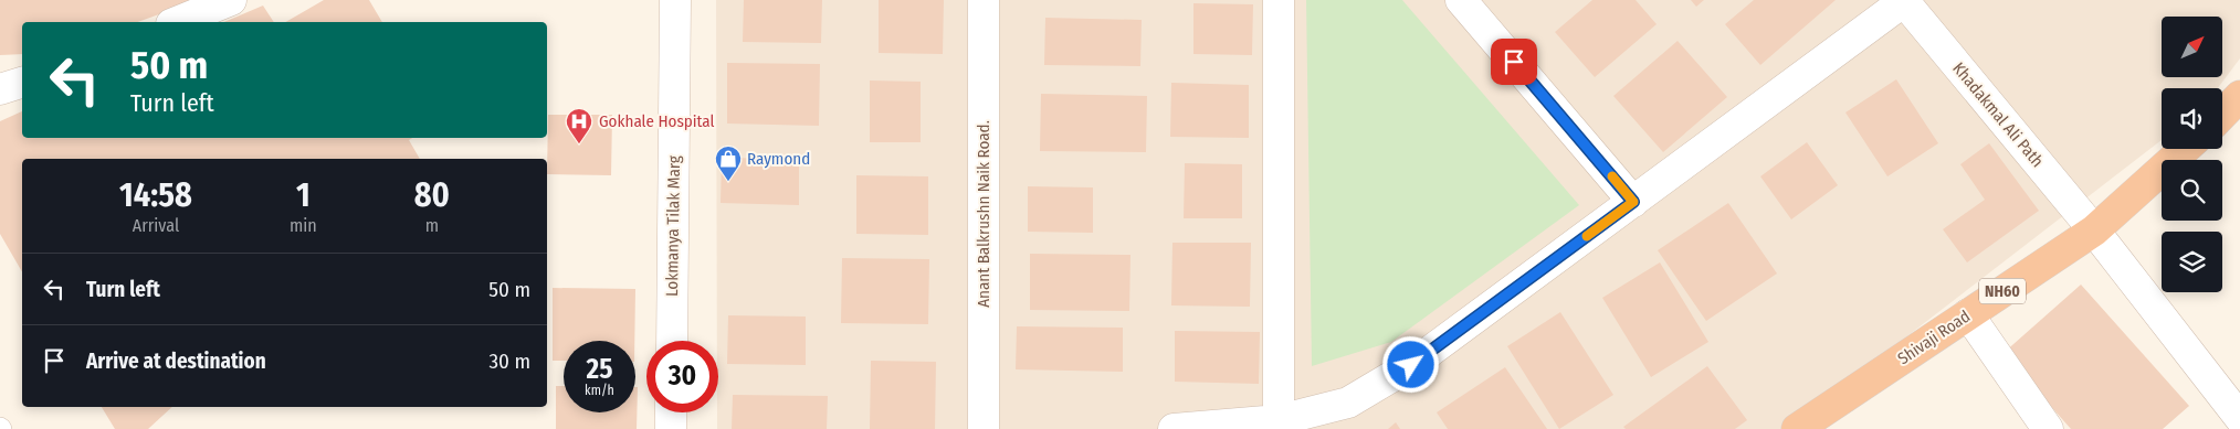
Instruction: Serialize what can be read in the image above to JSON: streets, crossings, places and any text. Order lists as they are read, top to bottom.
{
  "streets": {
    "highway": ["NH60", "Shivaji Road"],
    "street": ["Khadakmal Ali Path", "Anant Balkrushn Naik Road.", "Lokmanya Tilak Marg"]
  },
  "crossings": [
    ["Khadakmal Ali Path", "Shivaji Road"]
  ],
  "places": {
    "hospital": ["Gokhale Hospital"],
    "shop": ["Raymond"]
  },
  "north": "top right",
  "page": {
    "turn": ["50 m", "Turn left"],
    "eta": [
      "14:58",
      "Arrival",
      "1",
      "min",
      "80",
      "m"
    ],
    "list": [
      {
        "name": "Turn left",
        "value": "50 m"
      },
      {
        "name": "Arrive at destination",
        "value": "30 m"
      }
    ],
    "speed": "25 km/h",
    "limit": "30"
  }
}
